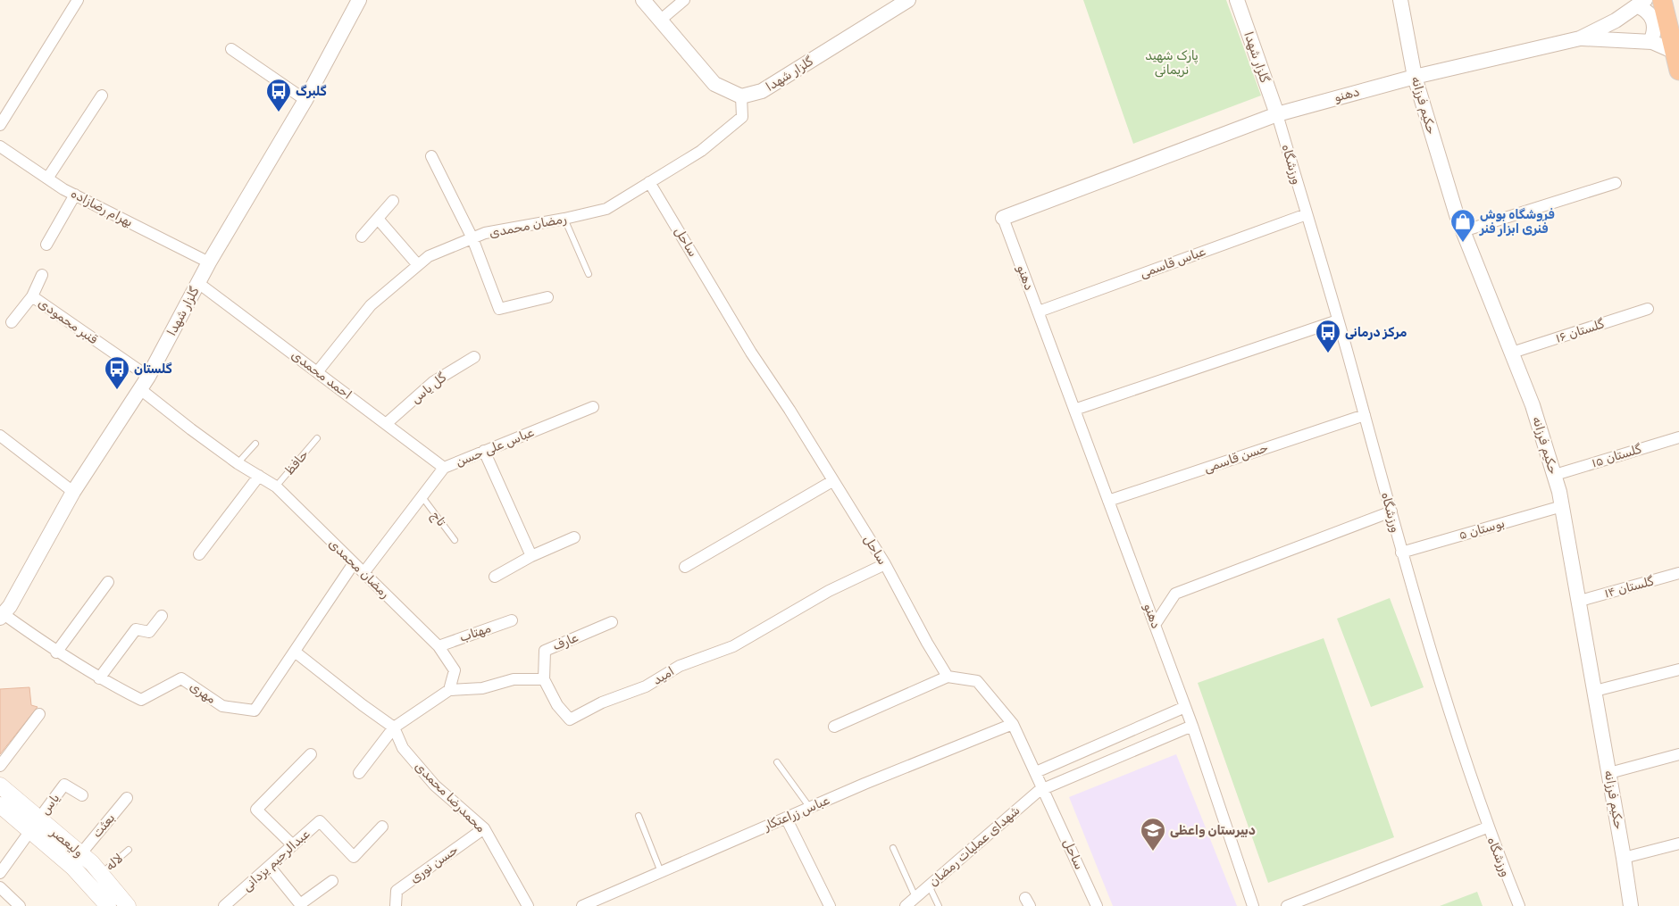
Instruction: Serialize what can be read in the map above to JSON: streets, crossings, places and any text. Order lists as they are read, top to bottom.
{
  "streets": {
    "main road": ["ولیعصر"],
    "street": [
      "گلزار شهدا",
      "دهنو",
      "حکیم فرزانه",
      "ورزشگاه",
      "بهرام رضازاده",
      "رمضان محمدی",
      "ساحل",
      "عباس قاسمی",
      "قنبر محمودی",
      "گلستان ۱۶",
      "احمد محمدی",
      "گل یاس",
      "عباس علی حسن",
      "گلستان ۱۵",
      "حسن قاسمی",
      "بوستان ۵",
      "گلستان ۱۴",
      "مهتاب",
      "عارف",
      "امید",
      "مهری",
      "محمدرضا محمدی",
      "یاس",
      "عباس زراعتکار",
      "بعثت",
      "شهدای عملیات رمضان",
      "عبدالرحیم یزدانی",
      "حسن نوری"
    ],
    "lane": ["حافظ", "تاج", "لاله"]
  },
  "crossings": [
    ["گلزار شهدا", "دهنو"],
    ["گلزار شهدا", "ورزشگاه"],
    ["گلزار شهدا", "بهرام رضازاده"],
    ["گلزار شهدا", "رمضان محمدی"],
    ["گلزار شهدا", "قنبر محمودی"],
    ["گلزار شهدا", "احمد محمدی"],
    ["گلزار شهدا", "مهری"],
    ["دهنو", "حکیم فرزانه"],
    ["دهنو", "ورزشگاه"],
    ["دهنو", "عباس قاسمی"],
    ["دهنو", "حسن قاسمی"],
    ["دهنو", "شهدای عملیات رمضان"],
    ["حکیم فرزانه", "گلستان ۱۶"],
    ["حکیم فرزانه", "گلستان ۱۵"],
    ["حکیم فرزانه", "بوستان ۵"],
    ["حکیم فرزانه", "گلستان ۱۴"],
    ["ورزشگاه", "عباس قاسمی"],
    ["ورزشگاه", "حسن قاسمی"],
    ["ورزشگاه", "بوستان ۵"],
    ["رمضان محمدی", "ساحل"],
    ["رمضان محمدی", "قنبر محمودی"],
    ["رمضان محمدی", "احمد محمدی"],
    ["رمضان محمدی", "عباس علی حسن"],
    ["رمضان محمدی", "حافظ"],
    ["رمضان محمدی", "مهتاب"],
    ["رمضان محمدی", "مهری"],
    ["ساحل", "امید"],
    ["ساحل", "عباس زراعتکار"],
    ["ساحل", "شهدای عملیات رمضان"],
    ["احمد محمدی", "گل یاس"],
    ["احمد محمدی", "عباس علی حسن"],
    ["عباس علی حسن", "تاج"],
    ["عارف", "امید"],
    ["محمدرضا محمدی", "حسن نوری"],
    ["یاس", "ولیعصر"],
    ["بعثت", "ولیعصر"],
    ["ولیعصر", "لاله"]
  ],
  "parks": ["پارک شهید نریمانی"],
  "places": {
    "bus stop": ["گلبرگ", "مرکز درمانی", "گلستان"],
    "shop": ["فروشگاه بوش فنری ابزار فنر"],
    "school or university": ["دبیرستان واعظی"]
  }
}
